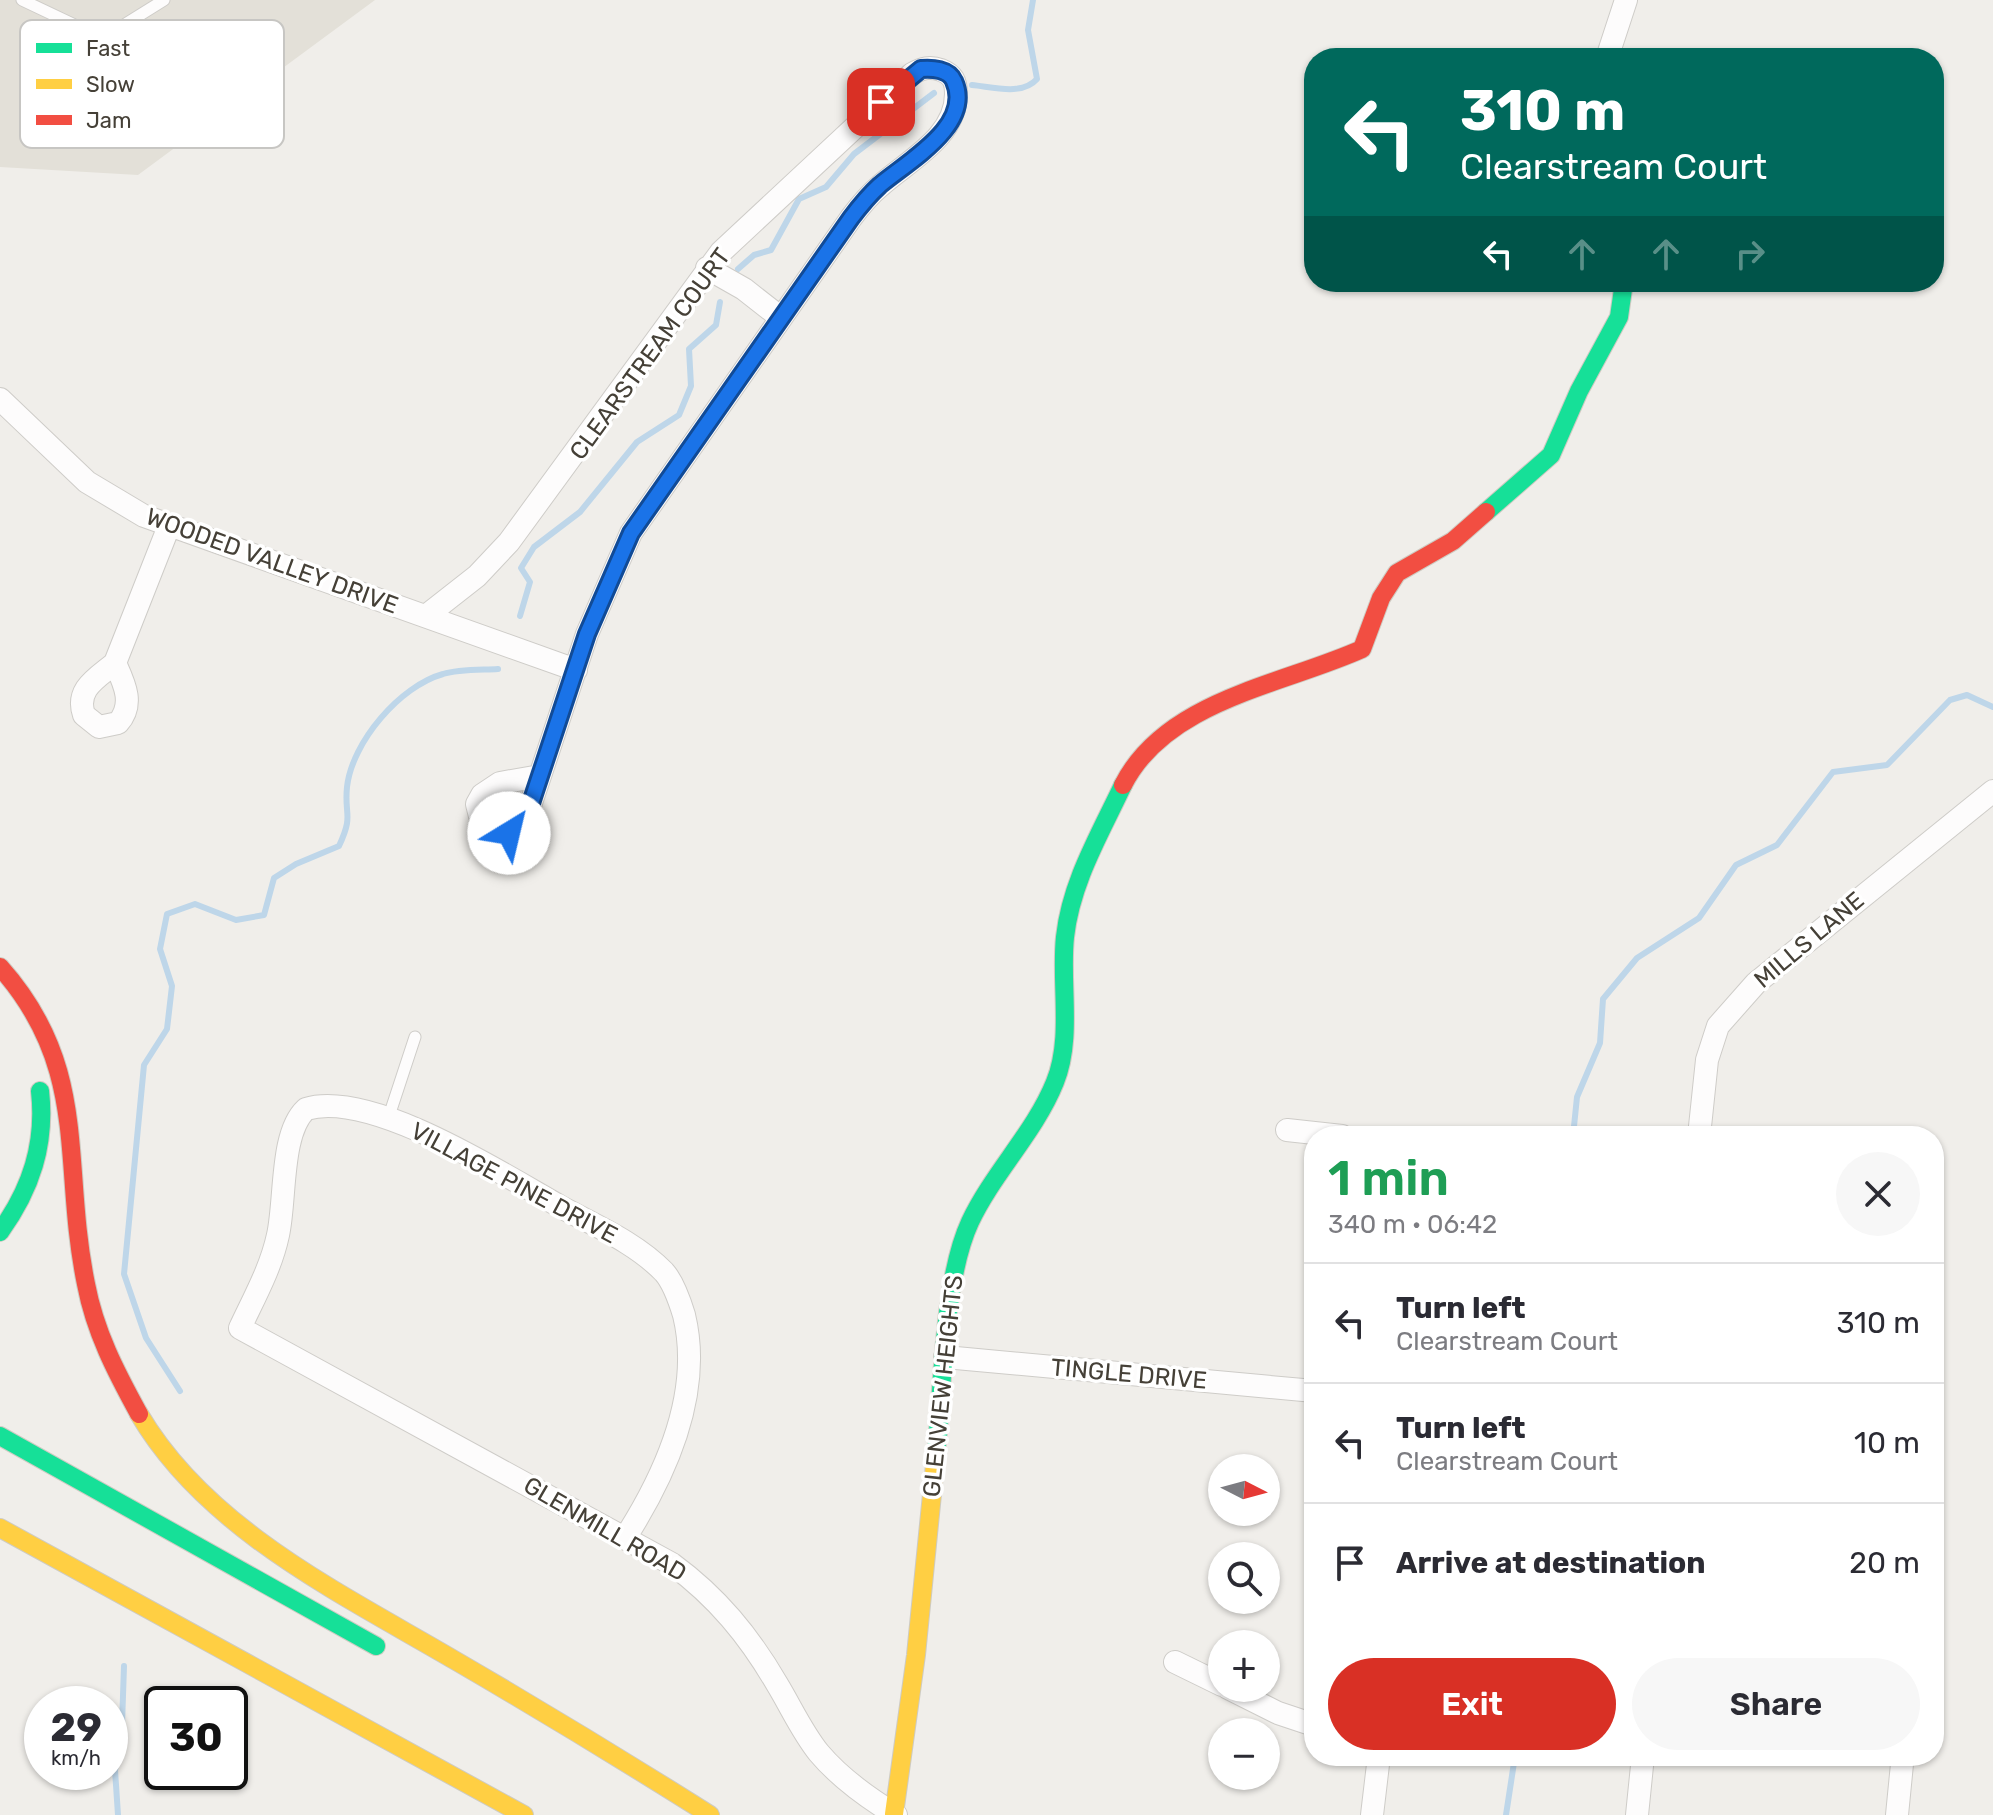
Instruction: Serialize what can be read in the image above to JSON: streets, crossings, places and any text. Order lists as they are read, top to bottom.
{
  "streets": {
    "main road": ["GLENVIEW HEIGHTS"],
    "street": [
      "CLEARSTREAM COURT",
      "WOODED VALLEY DRIVE",
      "MILLS LANE",
      "VILLAGE PINE DRIVE",
      "TINGLE DRIVE",
      "GLENMILL ROAD"
    ]
  },
  "crossings": [
    ["CLEARSTREAM COURT", "WOODED VALLEY DRIVE"],
    ["VILLAGE PINE DRIVE", "GLENMILL ROAD"],
    ["TINGLE DRIVE", "GLENVIEW HEIGHTS"],
    ["GLENVIEW HEIGHTS", "GLENMILL ROAD"]
  ],
  "legend": ["Fast", "Slow", "Jam"],
  "north": "right",
  "page": {
    "turn": ["310 m", "Clearstream Court"],
    "heading": ["1 min", "340 m · 06:42"],
    "list": [
      {
        "name": "Turn left",
        "note": "Clearstream Court",
        "value": "310 m"
      },
      {
        "name": "Turn left",
        "note": "Clearstream Court",
        "value": "10 m"
      },
      {
        "name": "Arrive at destination",
        "value": "20 m"
      }
    ],
    "map_buttons": ["+", "−"],
    "buttons": ["Exit", "Share"],
    "speed": "29 km/h",
    "limit": "30"
  }
}
